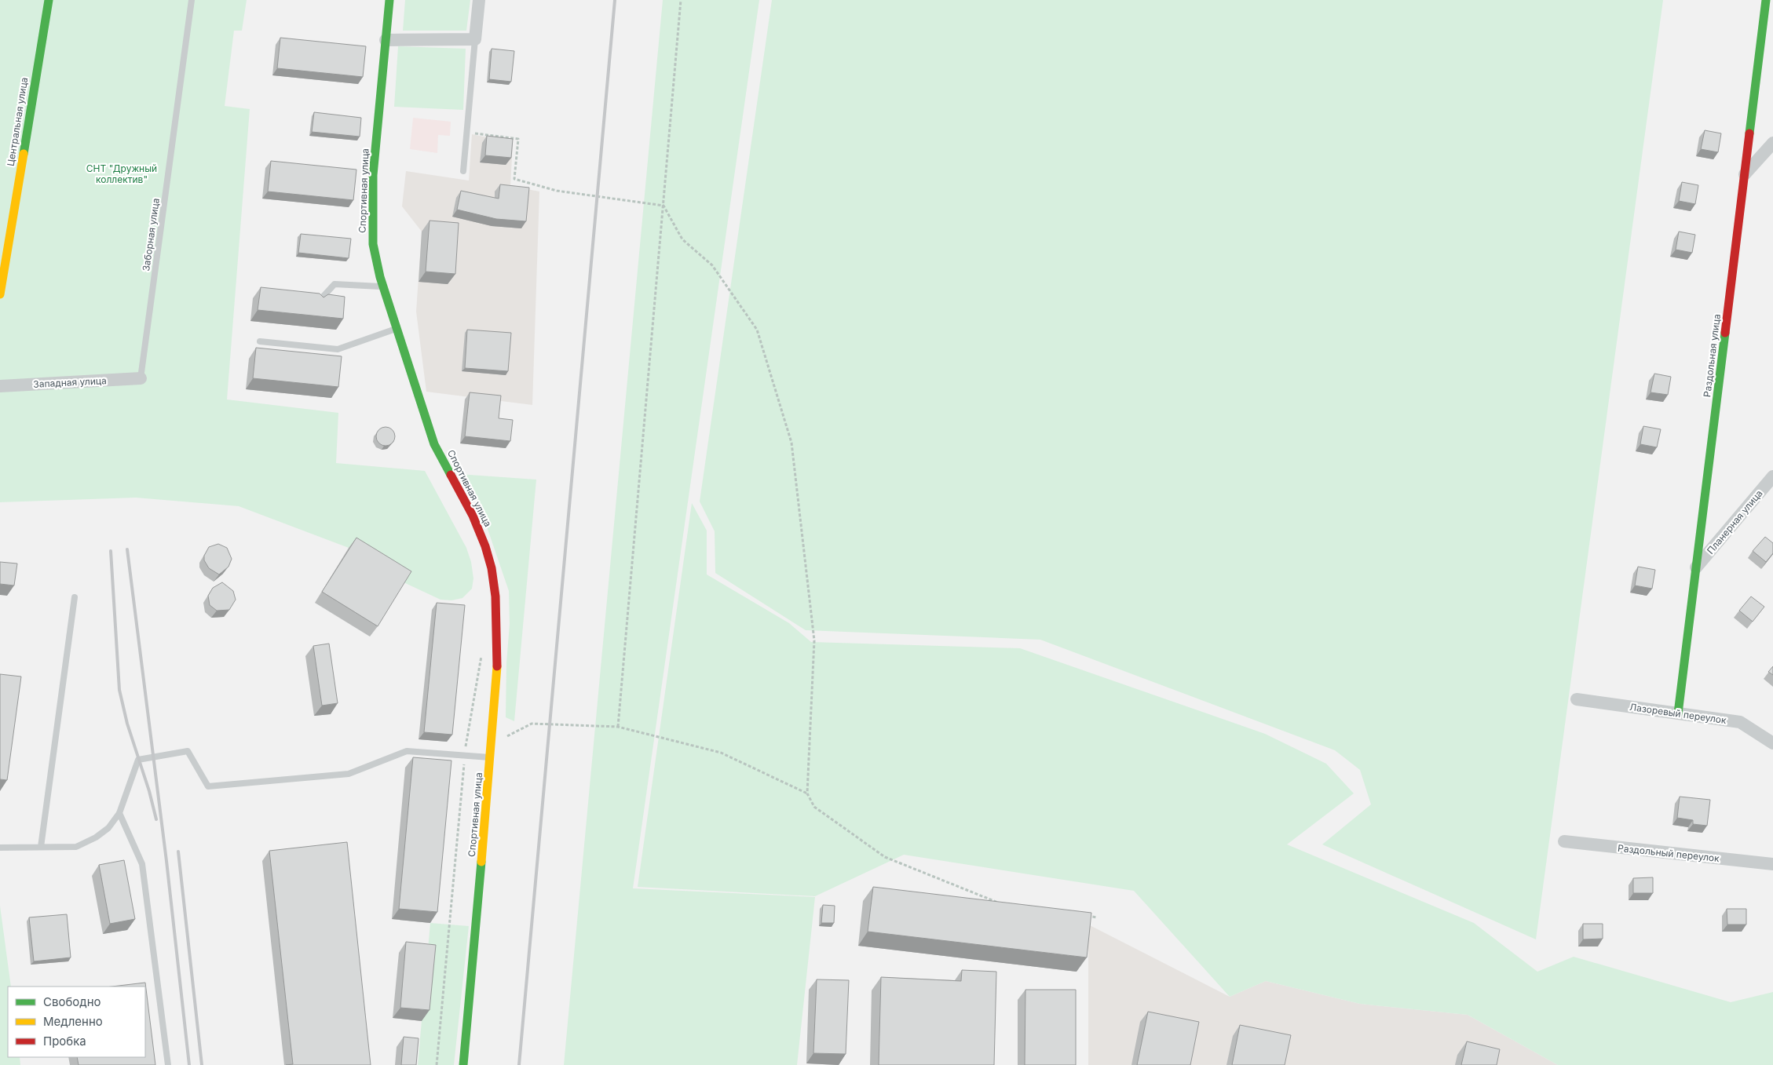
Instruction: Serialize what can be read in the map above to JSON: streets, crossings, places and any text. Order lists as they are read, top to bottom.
{
  "streets": {
    "street": [
      "Центральная улица",
      "Спортивная улица",
      "Раздольная улица",
      "Западная улица",
      "Планерная улица",
      "Лазоревый переулок",
      "Раздольный переулок"
    ],
    "lane": ["Заборная улица"]
  },
  "crossings": [
    ["Заборная улица", "Западная улица"],
    ["Раздольная улица", "Планерная улица"],
    ["Раздольная улица", "Лазоревый переулок"]
  ],
  "parks": ["СНТ \"Дружный коллектив\""],
  "legend": ["Свободно", "Медленно", "Пробка"]
}
